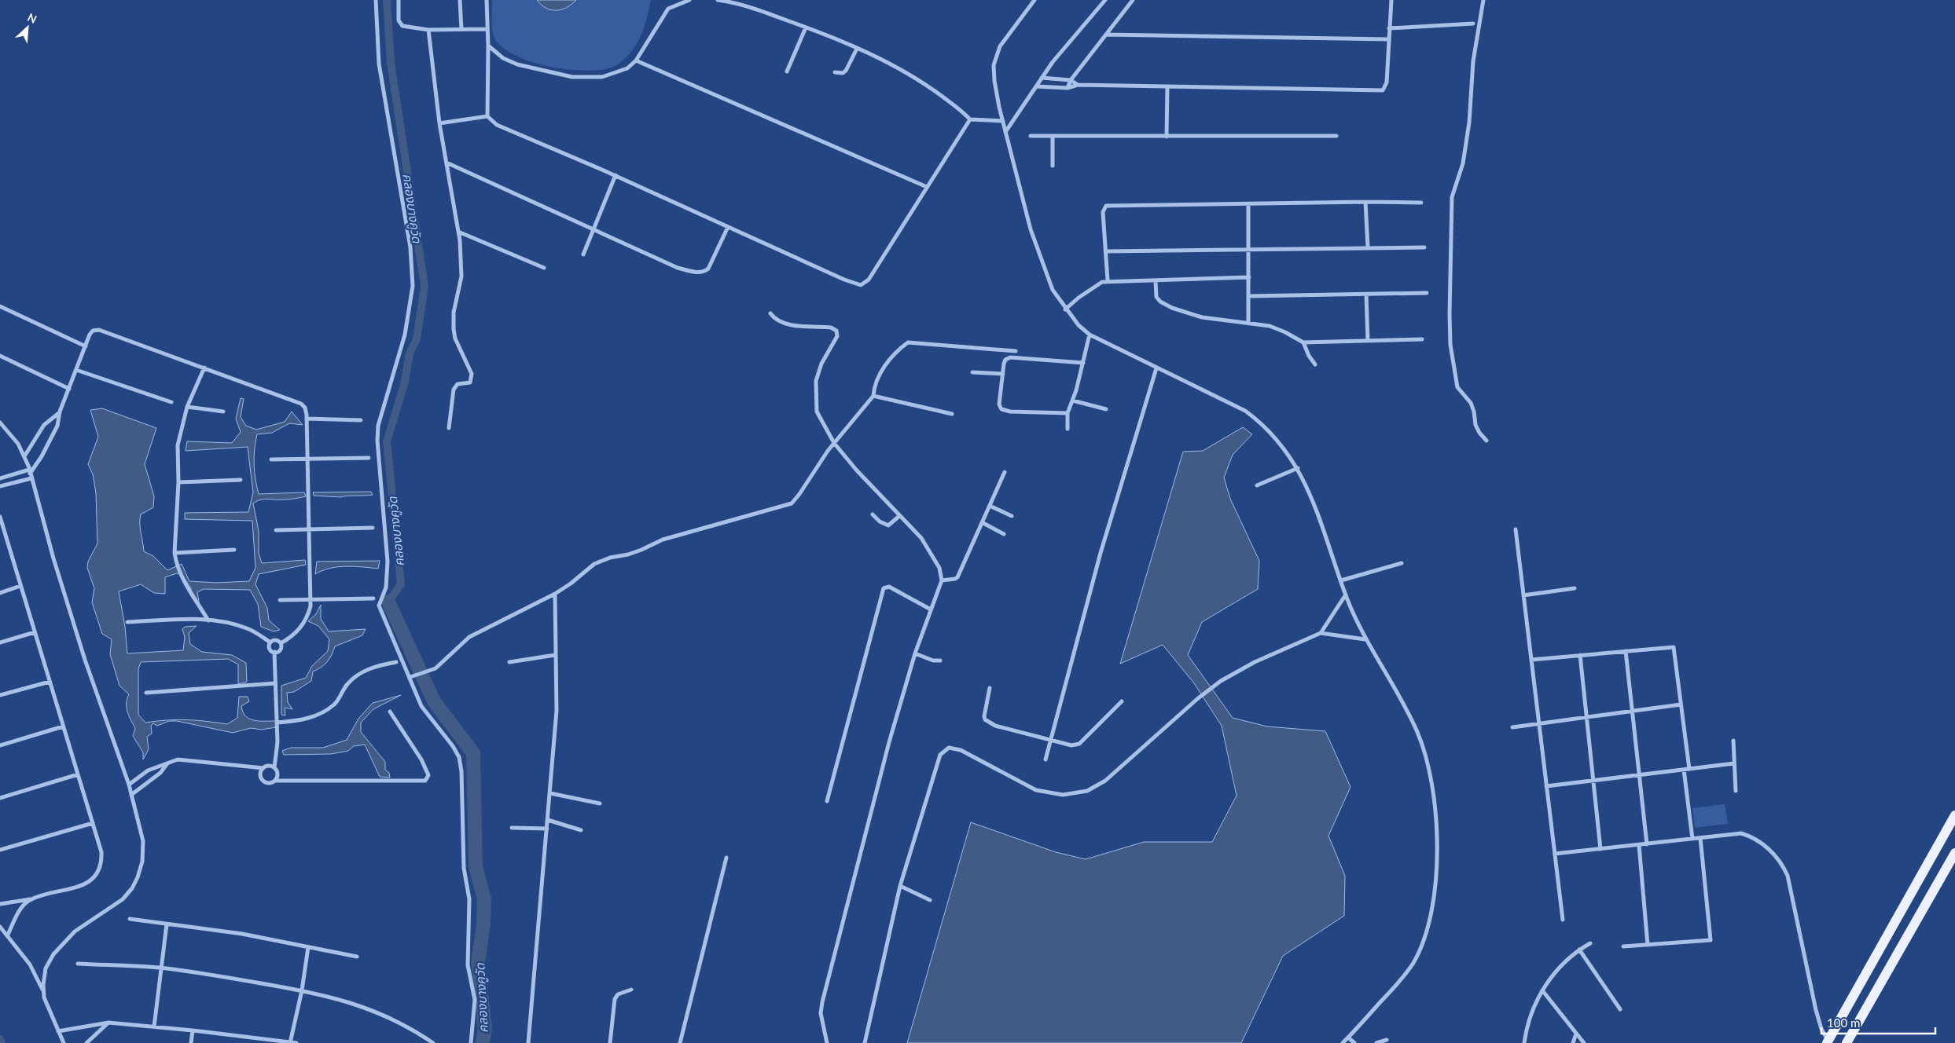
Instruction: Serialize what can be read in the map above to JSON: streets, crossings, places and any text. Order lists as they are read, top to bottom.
{
  "water": ["คลองบางคูวัด"],
  "scale_bar": "100 m",
  "north": "top right"
}
